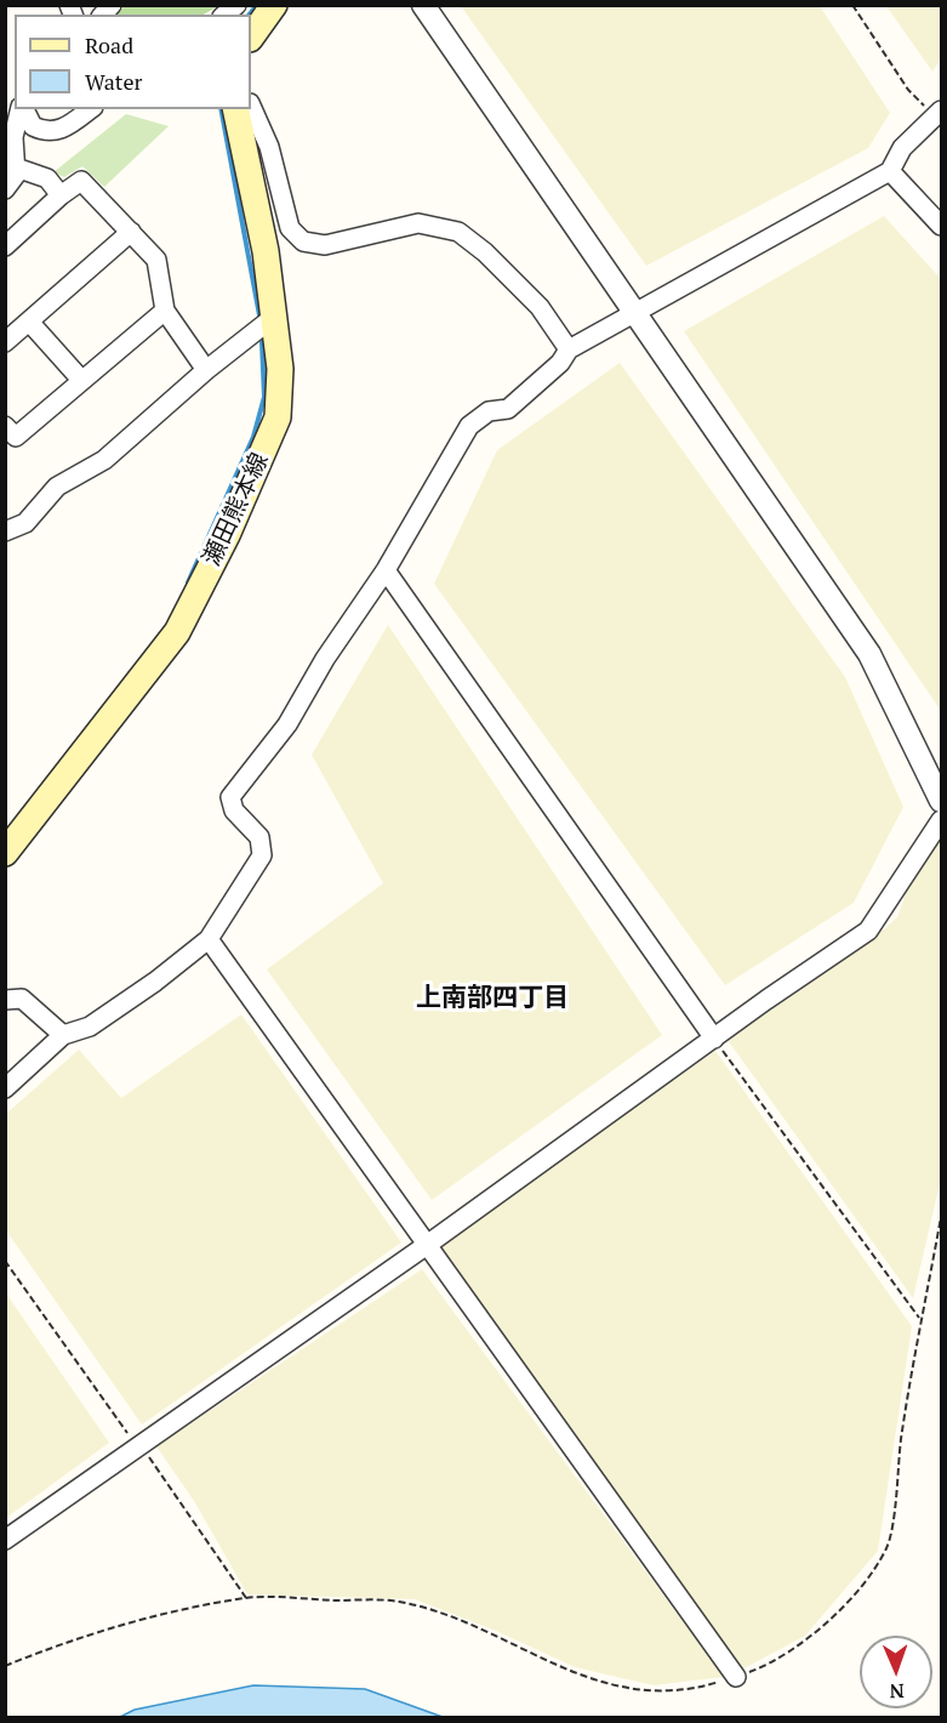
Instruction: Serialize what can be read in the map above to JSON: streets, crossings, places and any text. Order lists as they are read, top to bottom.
{
  "streets": {
    "main road": ["瀬田熊本線"]
  },
  "districts": ["上南部四丁目"],
  "legend": ["Road", "Water"],
  "north": "bottom"
}
